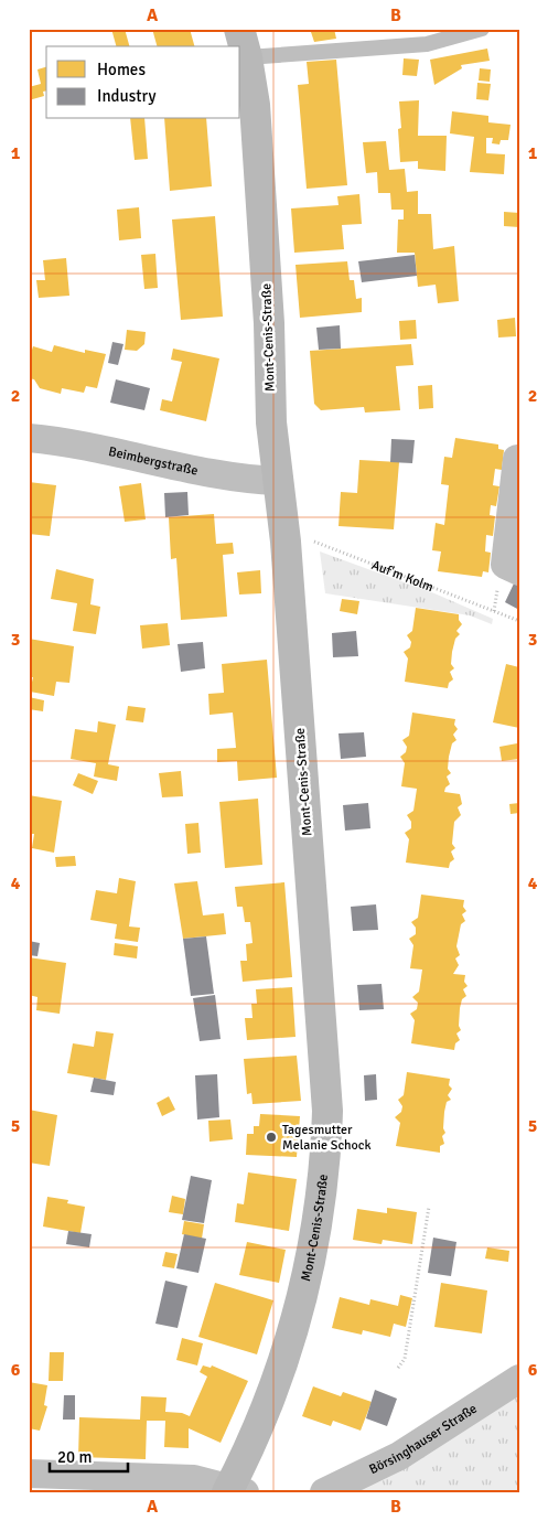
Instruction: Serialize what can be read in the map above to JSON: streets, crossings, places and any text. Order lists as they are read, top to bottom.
{
  "streets": {
    "main road": ["Mont-Cenis-Straße"],
    "street": ["Beimbergstraße", "Börsinghauser Straße"],
    "path": ["Auf'm Kolm"]
  },
  "crossings": [
    ["Mont-Cenis-Straße", "Beimbergstraße"],
    ["Mont-Cenis-Straße", "Auf'm Kolm"]
  ],
  "places": ["Tagesmutter Melanie Schock"],
  "legend": ["Homes", "Industry"],
  "scale_bar": "20 m",
  "grid": {
    "columns": ["A", "B"],
    "rows": [
      "1",
      "2",
      "3",
      "4",
      "5",
      "6"
    ]
  }
}
